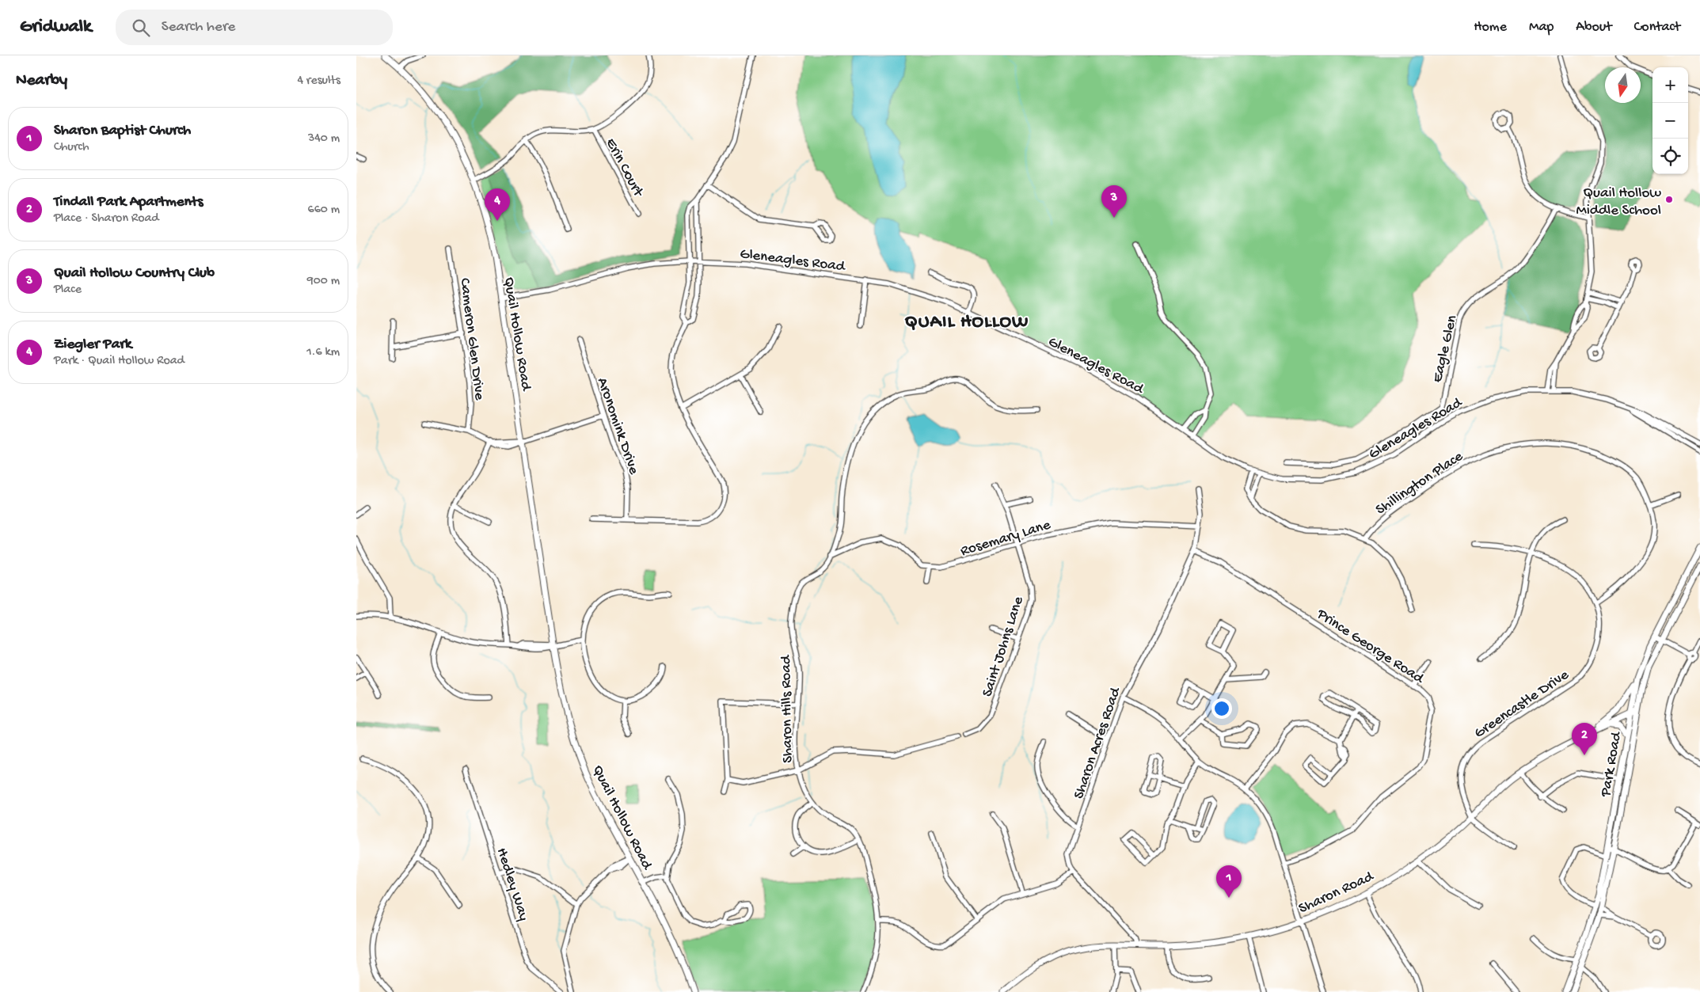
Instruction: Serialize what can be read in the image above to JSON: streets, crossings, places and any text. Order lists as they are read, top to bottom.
{
  "streets": {
    "main road": ["Quail Hollow Road", "Park Road", "Sharon Road"],
    "street": [
      "Erin Court",
      "Gleneagles Road",
      "Cameron Glen Drive",
      "Eagle Glen",
      "Aronomink Drive",
      "Shillington Place",
      "Rosemary Lane",
      "Prince George Road",
      "Saint Johns Lane",
      "Greencastle Drive",
      "Sharon Hills Road",
      "Sharon Acres Road",
      "Hedley Way"
    ]
  },
  "crossings": [
    ["Gleneagles Road", "Quail Hollow Road"],
    ["Shillington Place", "Greencastle Drive"],
    ["Rosemary Lane", "Saint Johns Lane"],
    ["Rosemary Lane", "Sharon Acres Road"],
    ["Prince George Road", "Sharon Acres Road"],
    ["Greencastle Drive", "Sharon Road"],
    ["Sharon Acres Road", "Sharon Road"],
    ["Park Road", "Sharon Road"]
  ],
  "districts": ["QUAIL HOLLOW"],
  "places": ["Quail Hollow Middle School"],
  "north": "bottom",
  "page": {
    "header": "Gridwalk",
    "search": "Search here",
    "nav": [
      "Home",
      "Map",
      "About",
      "Contact"
    ],
    "heading": ["Nearby", "4 results"],
    "map_buttons": ["+", "−"],
    "list": [
      {
        "mark": "1",
        "name": "Sharon Baptist Church",
        "note": "Church",
        "value": "340 m"
      },
      {
        "mark": "2",
        "name": "Tindall Park Apartments",
        "note": "Place · Sharon Road",
        "value": "660 m"
      },
      {
        "mark": "3",
        "name": "Quail Hollow Country Club",
        "note": "Place",
        "value": "900 m"
      },
      {
        "mark": "4",
        "name": "Ziegler Park",
        "note": "Park · Quail Hollow Road",
        "value": "1.6 km"
      }
    ],
    "pins": [
      "3",
      "4",
      "2",
      "1"
    ]
  }
}
